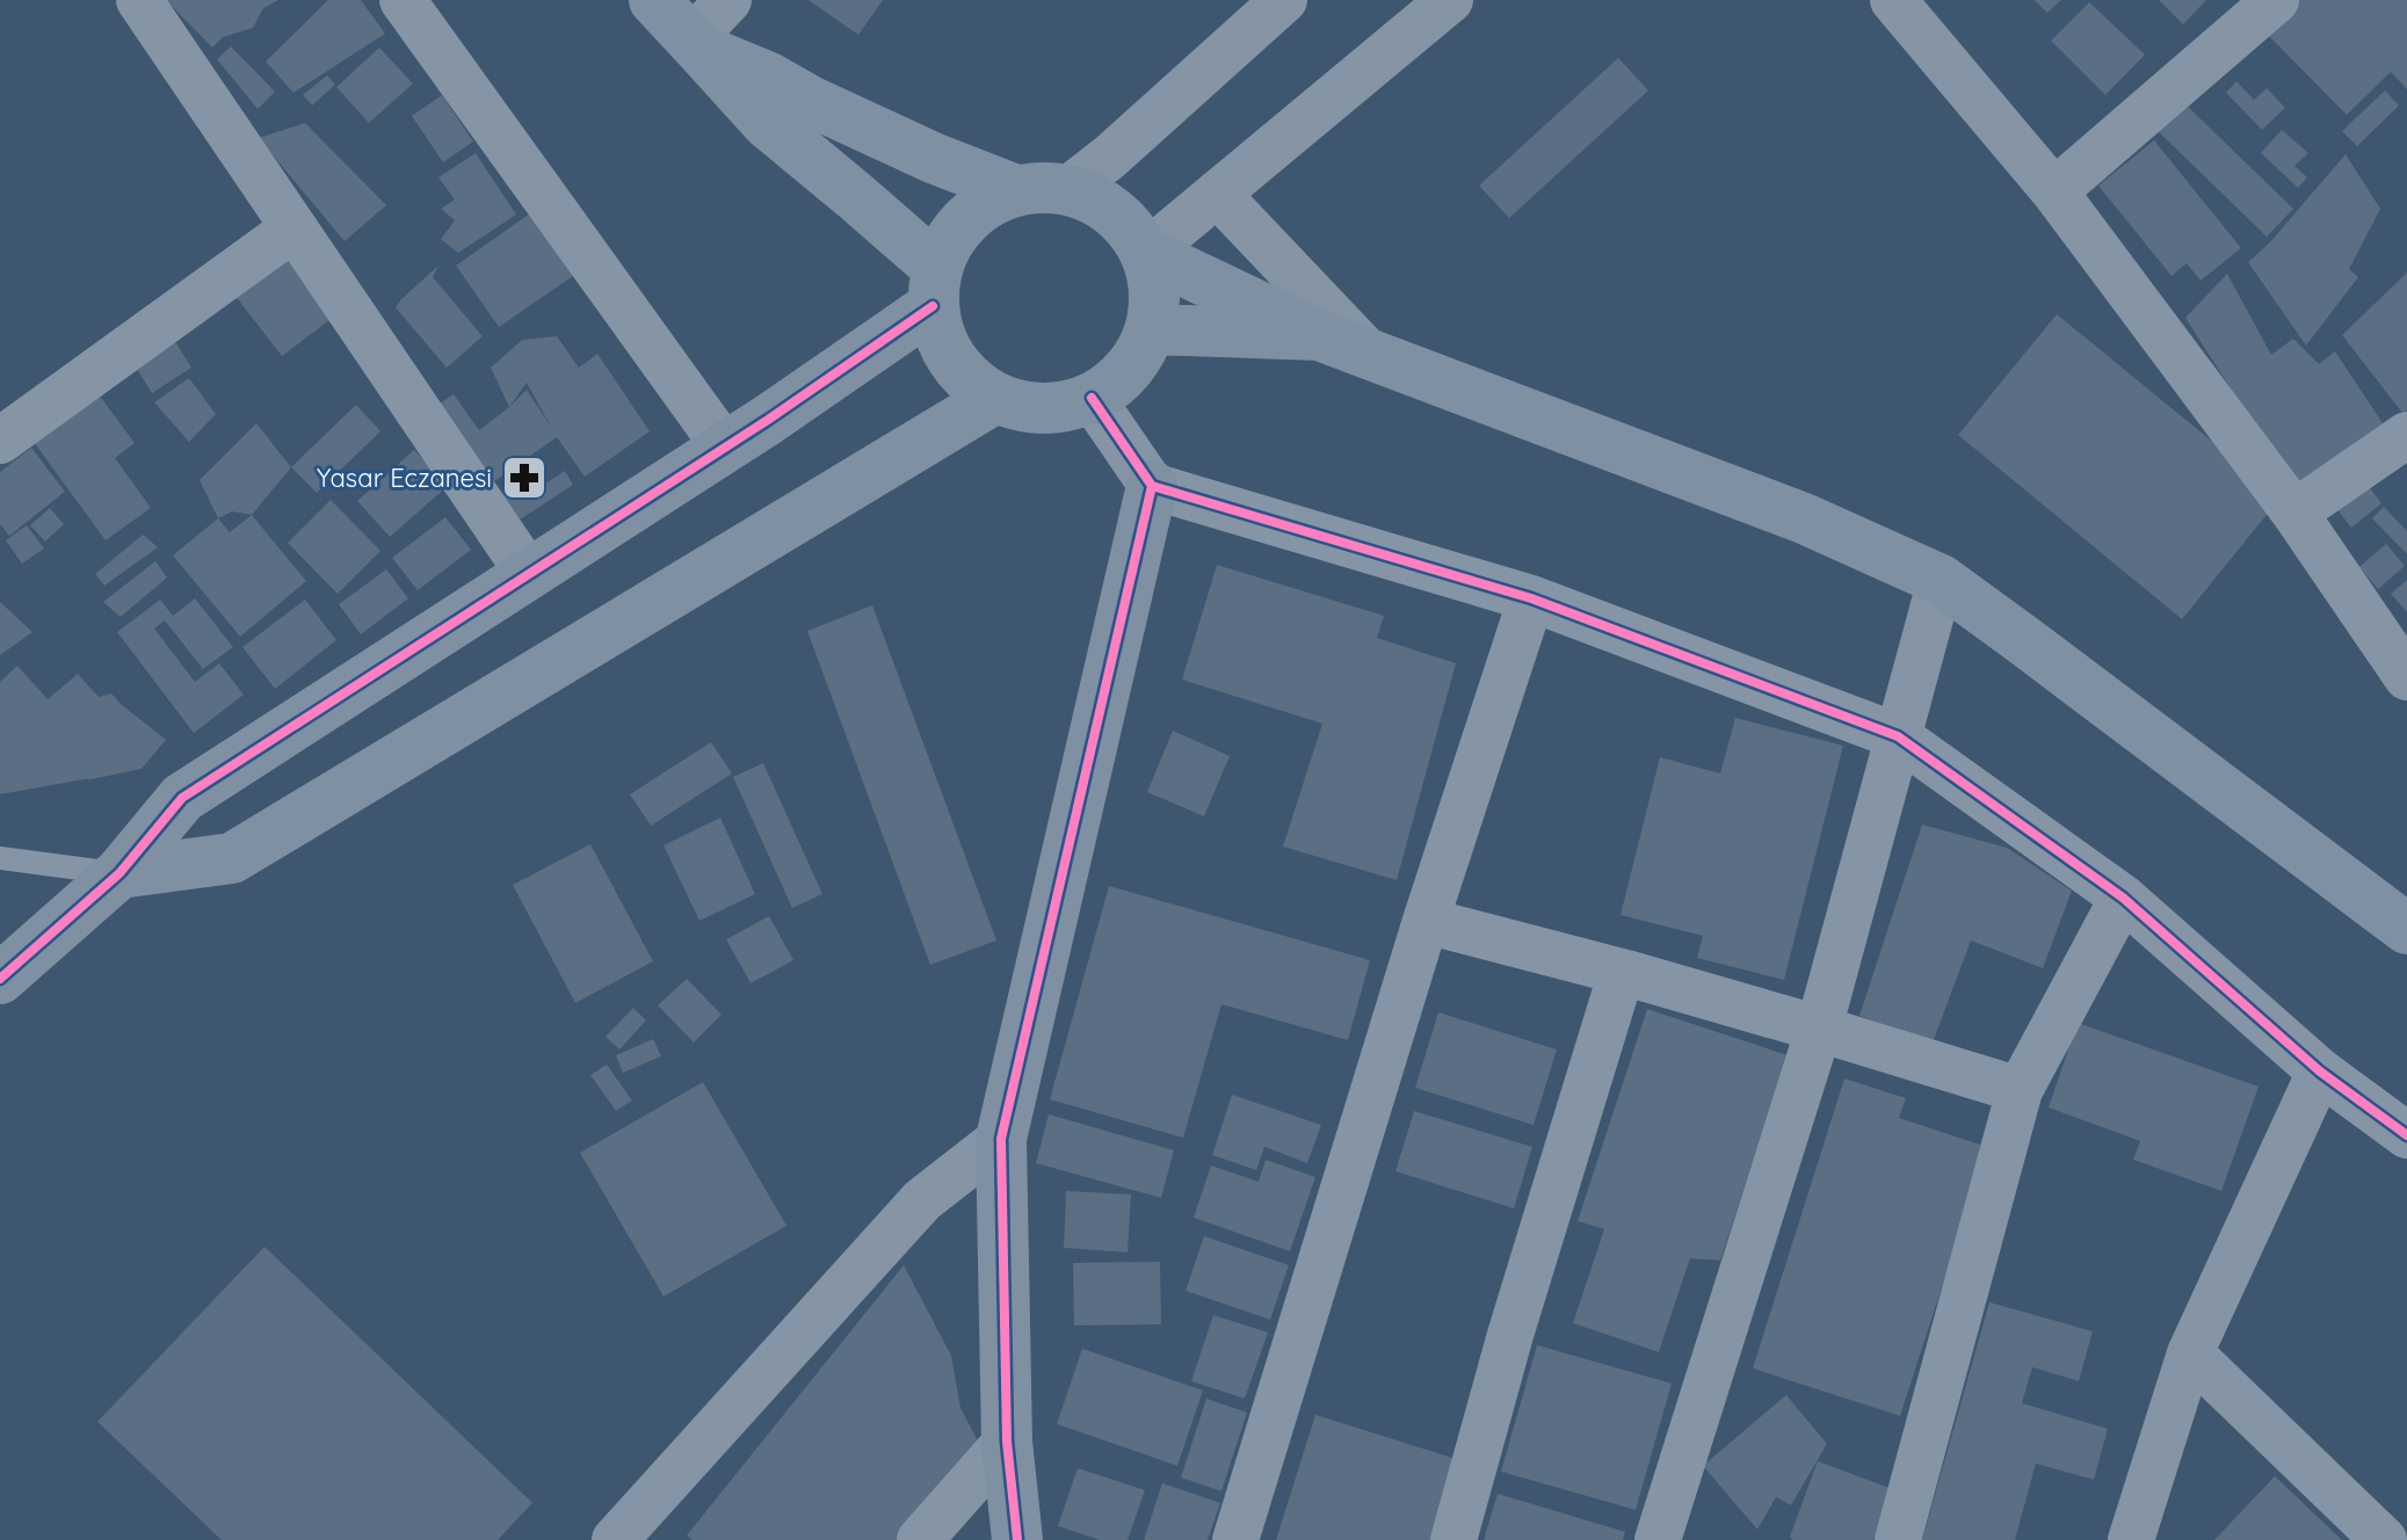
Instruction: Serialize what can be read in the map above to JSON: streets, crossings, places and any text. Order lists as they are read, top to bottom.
{
  "places": {
    "pharmacy": ["Yasar Eczanesi"]
  }
}
